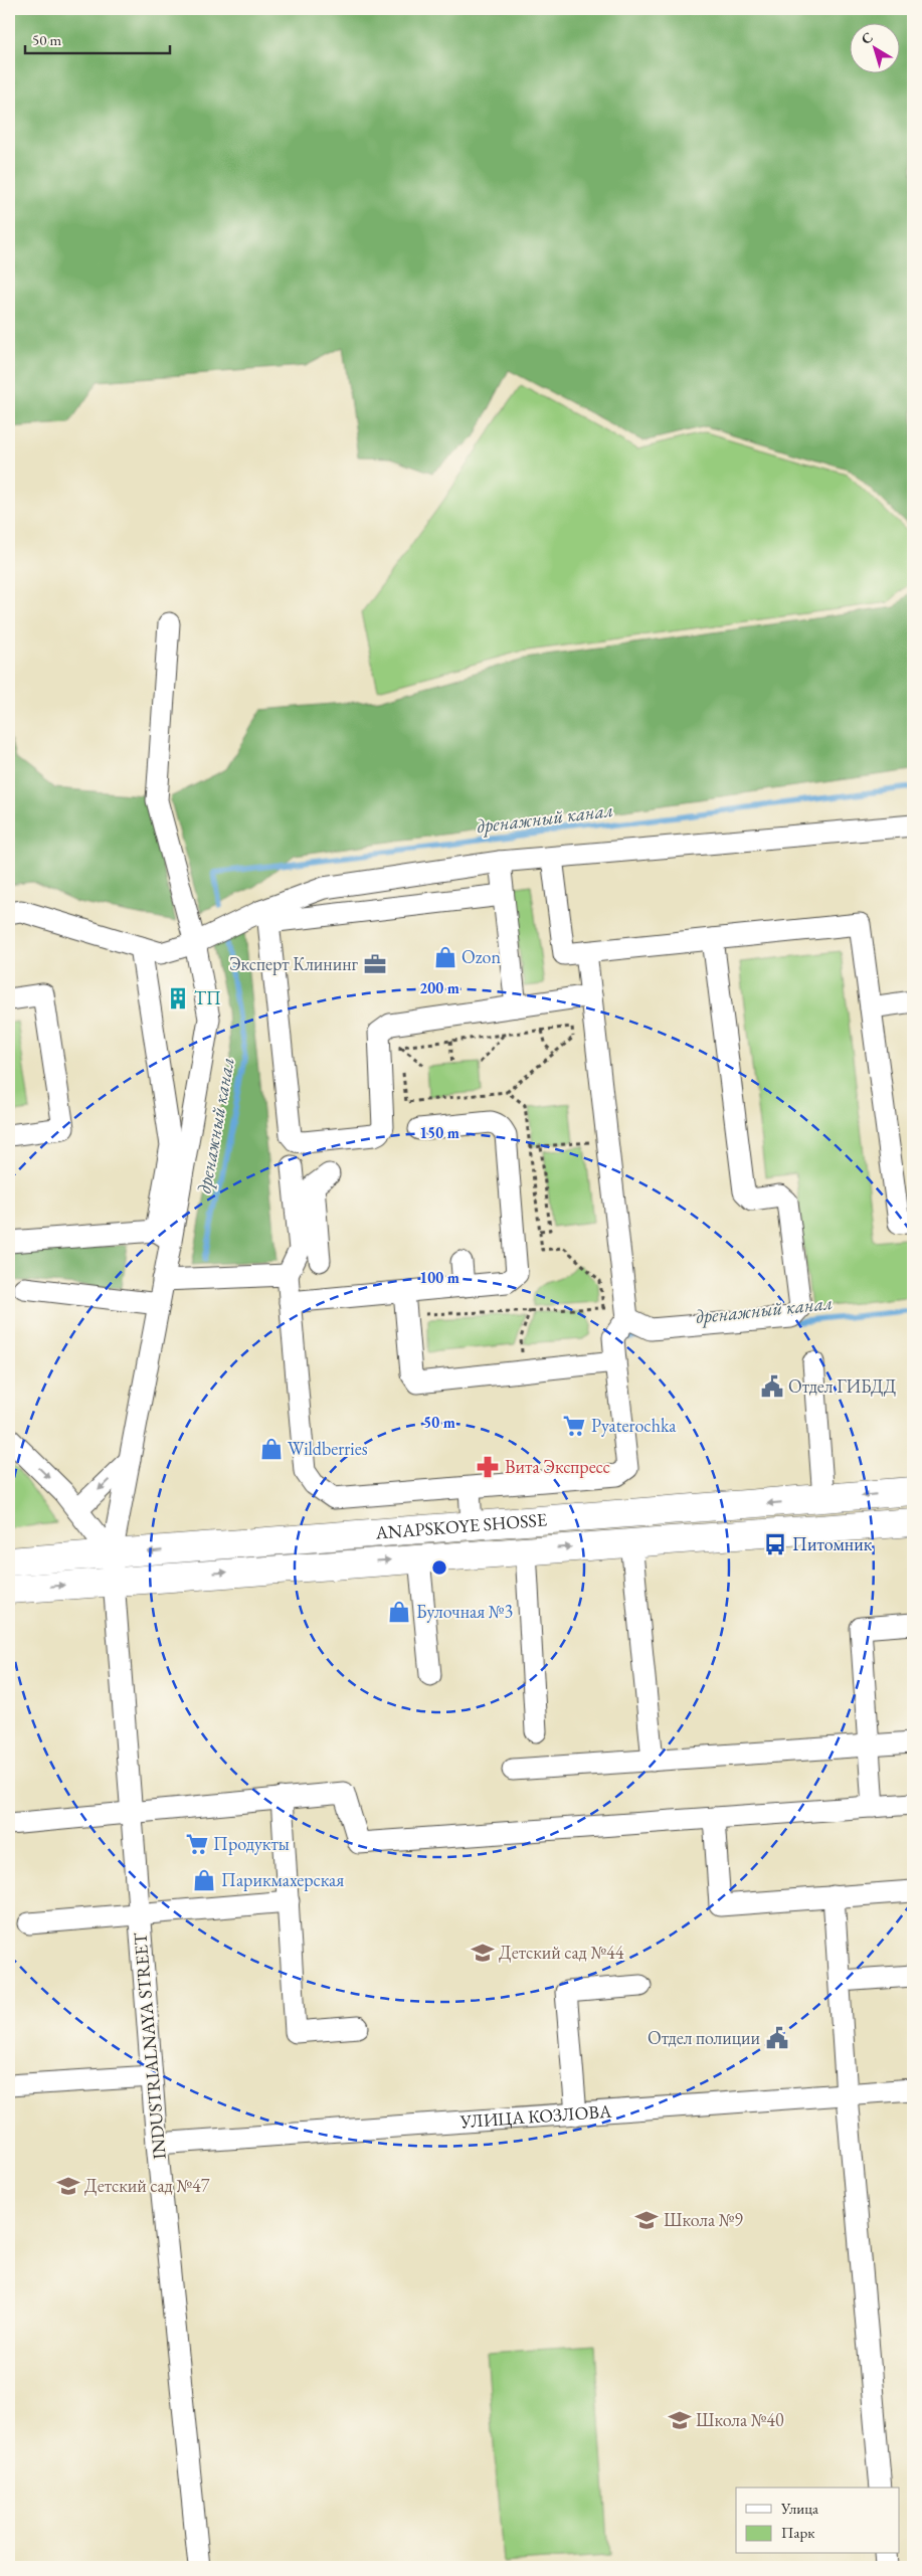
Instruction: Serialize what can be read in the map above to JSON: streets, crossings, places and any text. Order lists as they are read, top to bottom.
{
  "streets": {
    "highway": ["ANAPSKOYE SHOSSE"],
    "street": ["INDUSTRIALNAYA STREET", "УЛИЦА КОЗЛОВА"]
  },
  "crossings": [
    ["ANAPSKOYE SHOSSE", "INDUSTRIALNAYA STREET"],
    ["INDUSTRIALNAYA STREET", "УЛИЦА КОЗЛОВА"]
  ],
  "water": ["дренажный канал"],
  "places": {
    "shop": [
      "Ozon",
      "Wildberries",
      "Булочная №3",
      "Парикмахерская"
    ],
    "office": ["Эксперт Клининг"],
    "building": ["ТП"],
    "public building": ["Отдел ГИБДД", "Отдел полиции"],
    "supermarket": ["Pyaterochka", "Продукты"],
    "pharmacy": ["Вита Экспресс"],
    "bus stop": ["Питомник"],
    "school or university": [
      "Детский сад №44",
      "Детский сад №47",
      "Школа №9",
      "Школа №40"
    ]
  },
  "legend": ["Улица", "Парк"],
  "scale_bar": "50 m",
  "north": "top left",
  "rings": [
    "200 m",
    "150 m",
    "100 m",
    "50 m"
  ]
}
